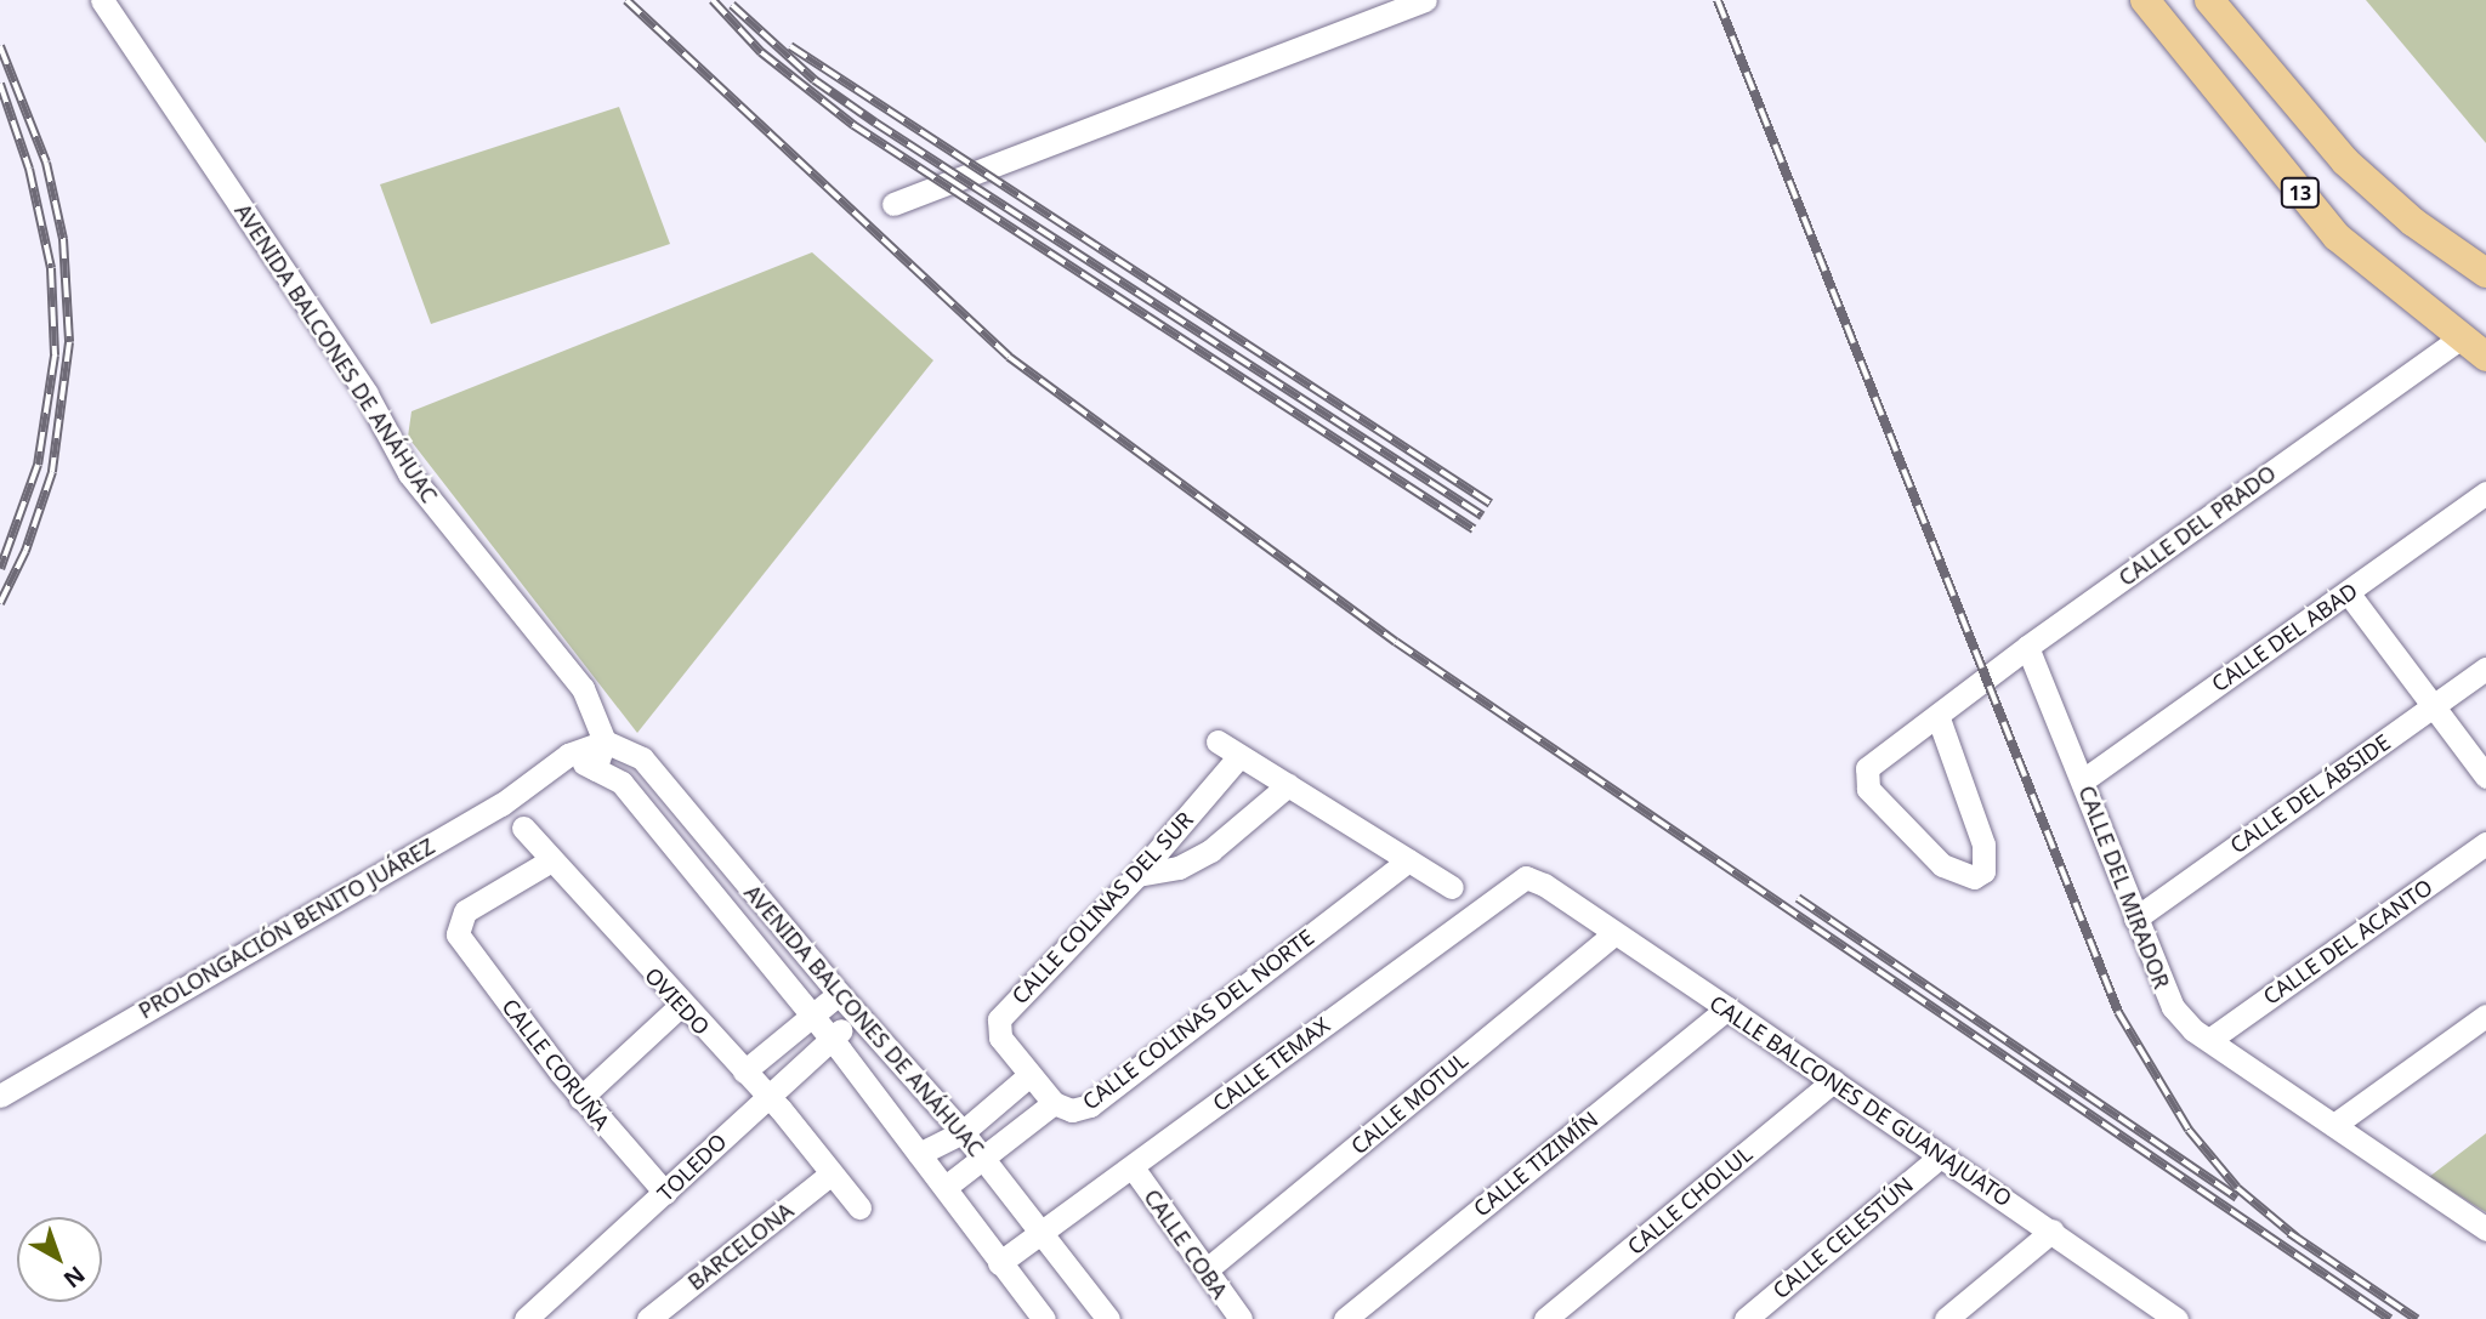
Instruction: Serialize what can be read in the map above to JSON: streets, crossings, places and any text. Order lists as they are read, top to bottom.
{
  "streets": {
    "main road": ["13"],
    "street": [
      "AVENIDA BALCONES DE ANÁHUAC",
      "CALLE DEL PRADO",
      "CALLE DEL ABAD",
      "CALLE DEL ÁBSIDE",
      "CALLE DEL MIRADOR",
      "CALLE COLINAS DEL SUR",
      "PROLONGACIÓN BENITO JUÁREZ",
      "CALLE DEL ACANTO",
      "OVIEDO",
      "CALLE COLINAS DEL NORTE",
      "CALLE CORUÑA",
      "CALLE TEMAX",
      "CALLE BALCONES DE GUANAJUATO",
      "CALLE MOTUL",
      "CALLE TIZIMÍN",
      "TOLEDO",
      "CALLE CHOLUL",
      "CALLE CELESTÚN",
      "CALLE COBA",
      "BARCELONA"
    ]
  },
  "crossings": [
    ["13", "CALLE DEL PRADO"],
    ["AVENIDA BALCONES DE ANÁHUAC", "PROLONGACIÓN BENITO JUÁREZ"],
    ["AVENIDA BALCONES DE ANÁHUAC", "CALLE COLINAS DEL NORTE"],
    ["AVENIDA BALCONES DE ANÁHUAC", "CALLE TEMAX"],
    ["AVENIDA BALCONES DE ANÁHUAC", "TOLEDO"],
    ["CALLE DEL PRADO", "CALLE DEL MIRADOR"],
    ["CALLE DEL ABAD", "CALLE DEL MIRADOR"],
    ["CALLE DEL ÁBSIDE", "CALLE DEL MIRADOR"],
    ["CALLE DEL MIRADOR", "CALLE DEL ACANTO"],
    ["CALLE COLINAS DEL SUR", "CALLE COLINAS DEL NORTE"],
    ["OVIEDO", "CALLE CORUÑA"],
    ["OVIEDO", "TOLEDO"],
    ["OVIEDO", "BARCELONA"],
    ["CALLE CORUÑA", "TOLEDO"],
    ["CALLE TEMAX", "CALLE BALCONES DE GUANAJUATO"],
    ["CALLE TEMAX", "CALLE COBA"],
    ["CALLE BALCONES DE GUANAJUATO", "CALLE MOTUL"],
    ["CALLE BALCONES DE GUANAJUATO", "CALLE TIZIMÍN"],
    ["CALLE BALCONES DE GUANAJUATO", "CALLE CHOLUL"],
    ["CALLE BALCONES DE GUANAJUATO", "CALLE CELESTÚN"],
    ["CALLE MOTUL", "CALLE COBA"]
  ],
  "north": "bottom right"
}
